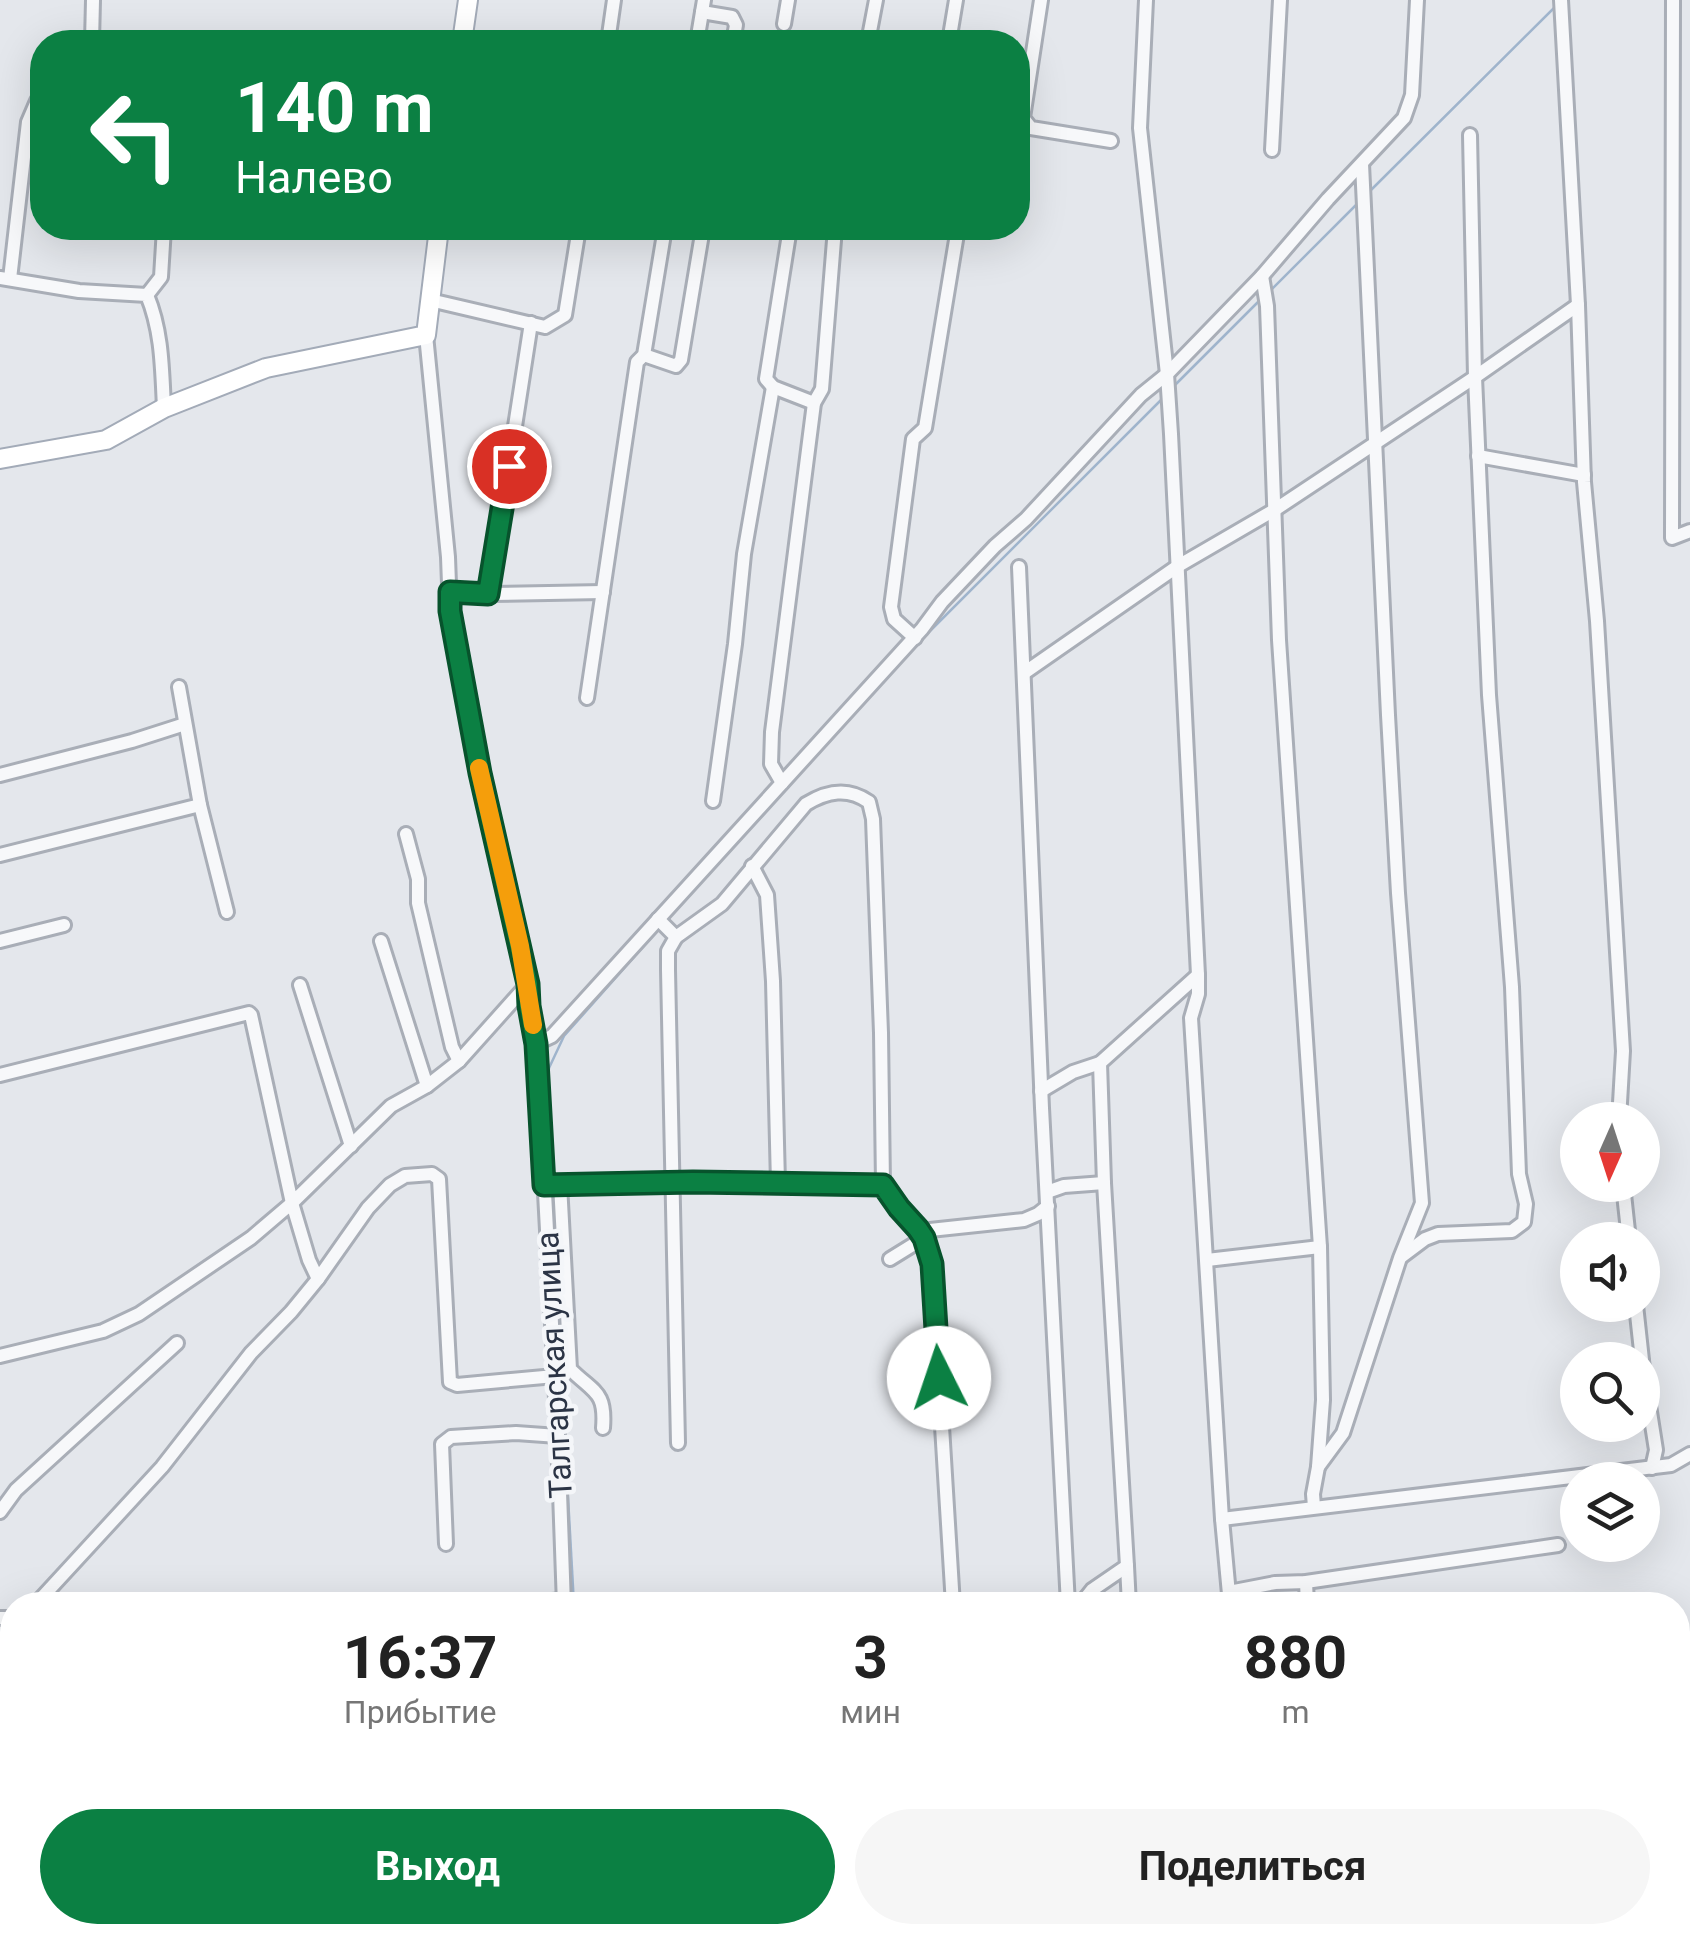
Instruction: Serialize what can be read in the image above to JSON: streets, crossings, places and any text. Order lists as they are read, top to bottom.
{
  "streets": {
    "street": ["Талгарская улица"]
  },
  "north": "bottom",
  "page": {
    "turn": ["140 m", "Налево"],
    "eta": [
      "16:37",
      "Прибытие",
      "3",
      "мин",
      "880",
      "m"
    ],
    "buttons": ["Выход", "Поделиться"]
  }
}
